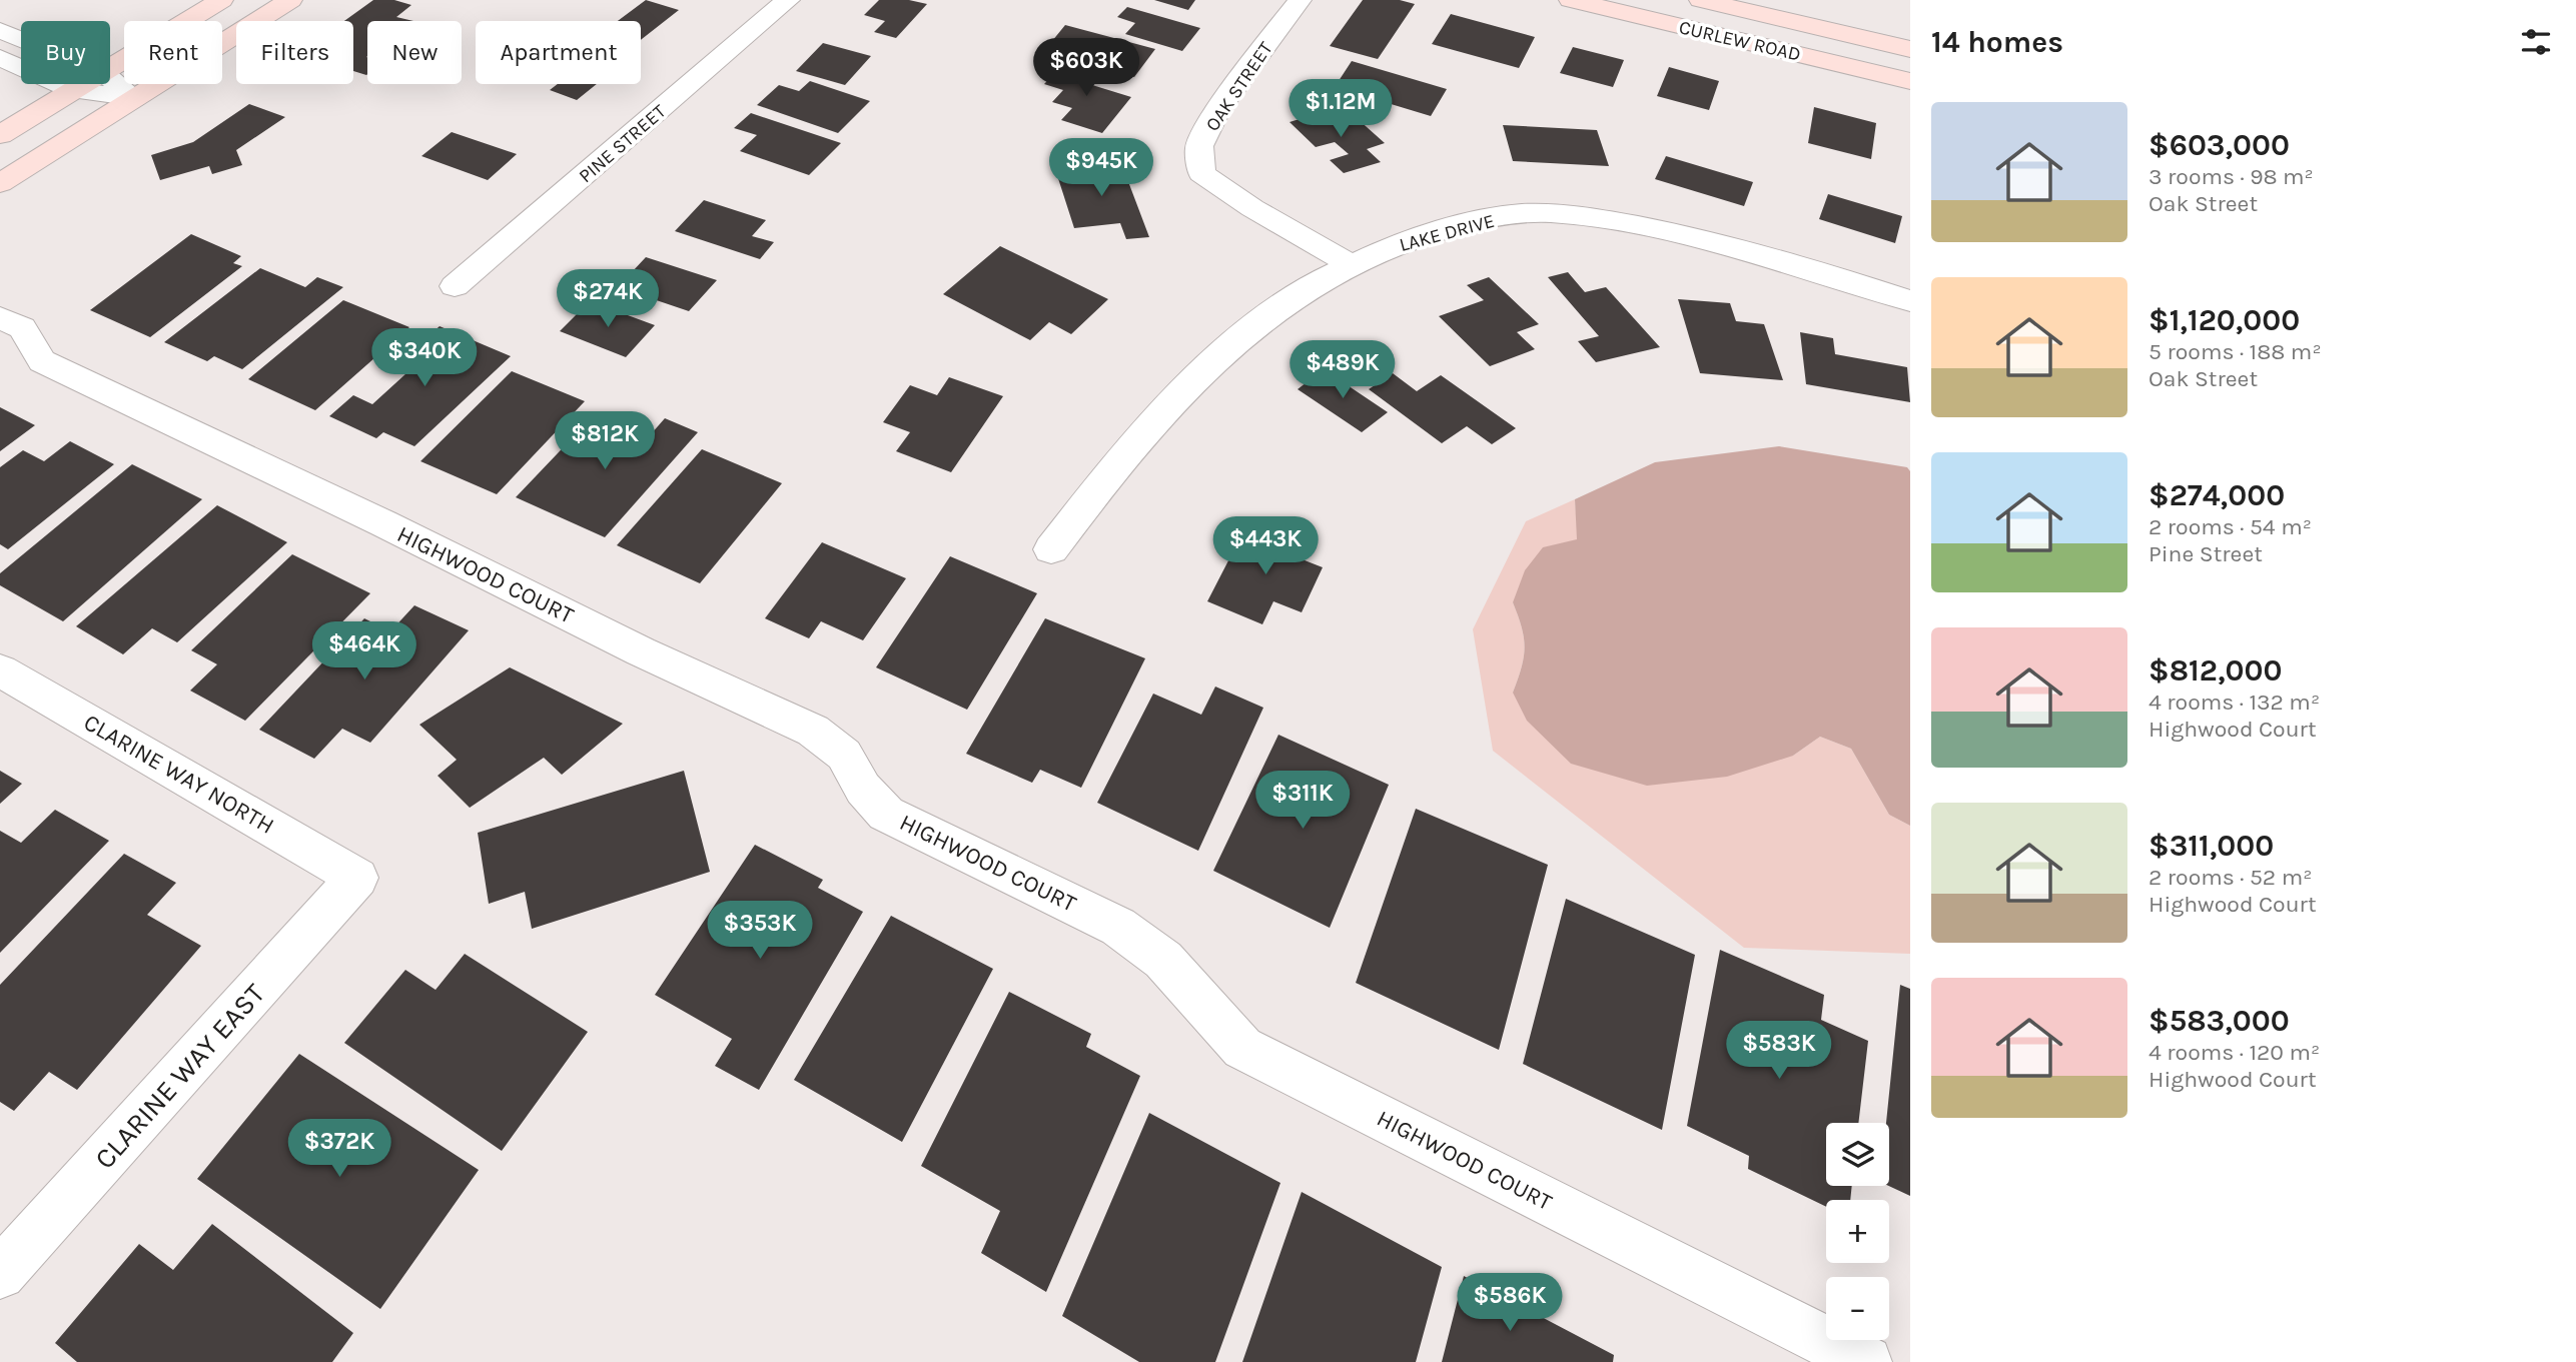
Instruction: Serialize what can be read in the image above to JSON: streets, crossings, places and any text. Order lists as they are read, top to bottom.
{
  "streets": {
    "main road": ["CURLEW ROAD"],
    "street": [
      "OAK STREET",
      "PINE STREET",
      "LAKE DRIVE",
      "HIGHWOOD COURT",
      "CLARINE WAY NORTH",
      "CLARINE WAY EAST"
    ]
  },
  "crossings": [
    ["OAK STREET", "LAKE DRIVE"],
    ["CLARINE WAY NORTH", "CLARINE WAY EAST"]
  ],
  "page": {
    "heading": "14 homes",
    "chip": [
      "Buy",
      "Rent",
      "Filters",
      "New",
      "Apartment"
    ],
    "price": [
      "$603K",
      "$1.12M",
      "$945K",
      "$274K",
      "$340K",
      "$489K",
      "$812K",
      "$443K",
      "$464K",
      "$311K",
      "$353K",
      "$583K",
      "$372K",
      "$586K"
    ],
    "list": [
      {
        "name": "$603,000",
        "note": "3 rooms · 98 m² · Oak Street"
      },
      {
        "name": "$1,120,000",
        "note": "5 rooms · 188 m² · Oak Street"
      },
      {
        "name": "$274,000",
        "note": "2 rooms · 54 m² · Pine Street"
      },
      {
        "name": "$812,000",
        "note": "4 rooms · 132 m² · Highwood Court"
      },
      {
        "name": "$311,000",
        "note": "2 rooms · 52 m² · Highwood Court"
      },
      {
        "name": "$583,000",
        "note": "4 rooms · 120 m² · Highwood Court"
      }
    ],
    "map_buttons": ["+", "−"]
  }
}
